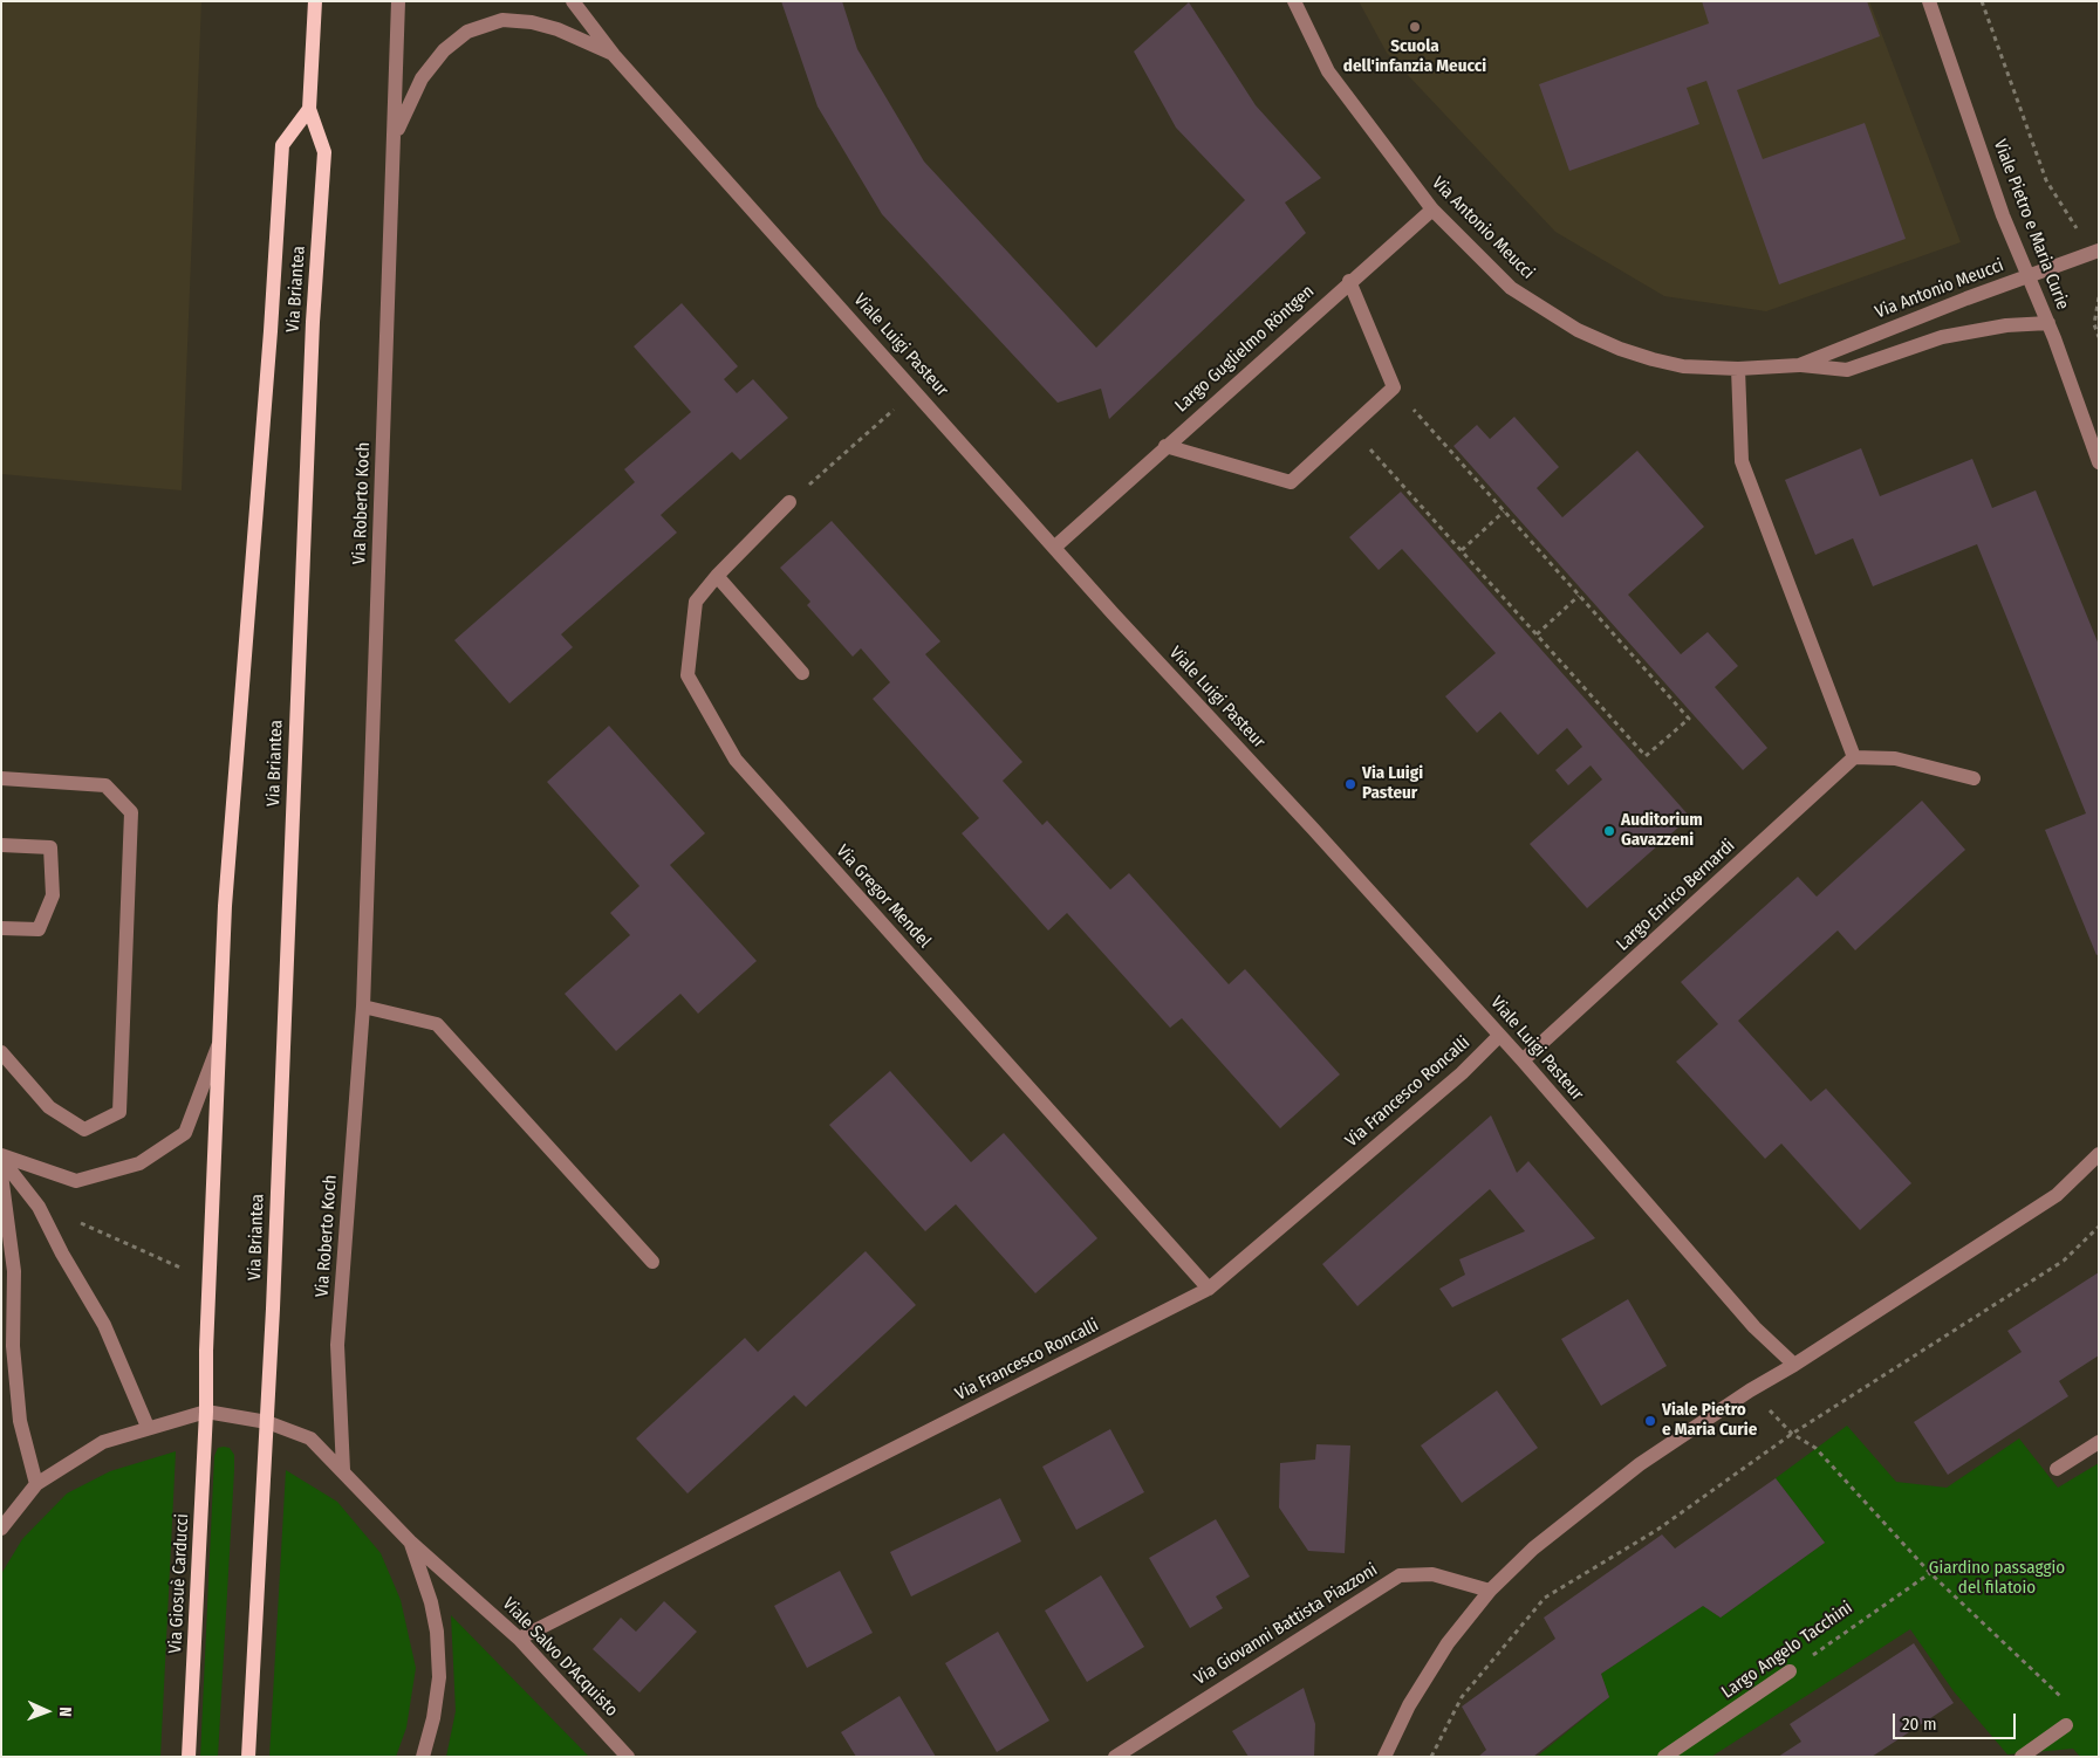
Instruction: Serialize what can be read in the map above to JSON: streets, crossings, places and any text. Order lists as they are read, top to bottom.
{
  "streets": {
    "main road": ["Via Briantea", "Via Giosuè Carducci"],
    "street": [
      "Viale Pietro e Maria Curie",
      "Via Antonio Meucci",
      "Viale Luigi Pasteur",
      "Largo Guglielmo Röntgen",
      "Via Roberto Koch",
      "Largo Enrico Bernardi",
      "Via Gregor Mendel",
      "Via Francesco Roncalli",
      "Via Giovanni Battista Piazzoni",
      "Largo Angelo Tacchini",
      "Viale Salvo D'Acquisto"
    ]
  },
  "crossings": [
    ["Viale Pietro e Maria Curie", "Via Antonio Meucci"],
    ["Via Antonio Meucci", "Largo Guglielmo Röntgen"],
    ["Via Briantea", "Via Giosuè Carducci"],
    ["Viale Luigi Pasteur", "Largo Guglielmo Röntgen"],
    ["Viale Luigi Pasteur", "Via Roberto Koch"],
    ["Viale Luigi Pasteur", "Largo Enrico Bernardi"],
    ["Viale Luigi Pasteur", "Via Francesco Roncalli"],
    ["Via Gregor Mendel", "Via Francesco Roncalli"],
    ["Via Francesco Roncalli", "Viale Salvo D'Acquisto"]
  ],
  "parks": ["Giardino passaggio del filatoio"],
  "places": [
    "Scuola dell'infanzia Meucci",
    "Via Luigi Pasteur",
    "Auditorium Gavazzeni",
    "Viale Pietro e Maria Curie"
  ],
  "scale_bar": "20 m",
  "north": "right"
}
